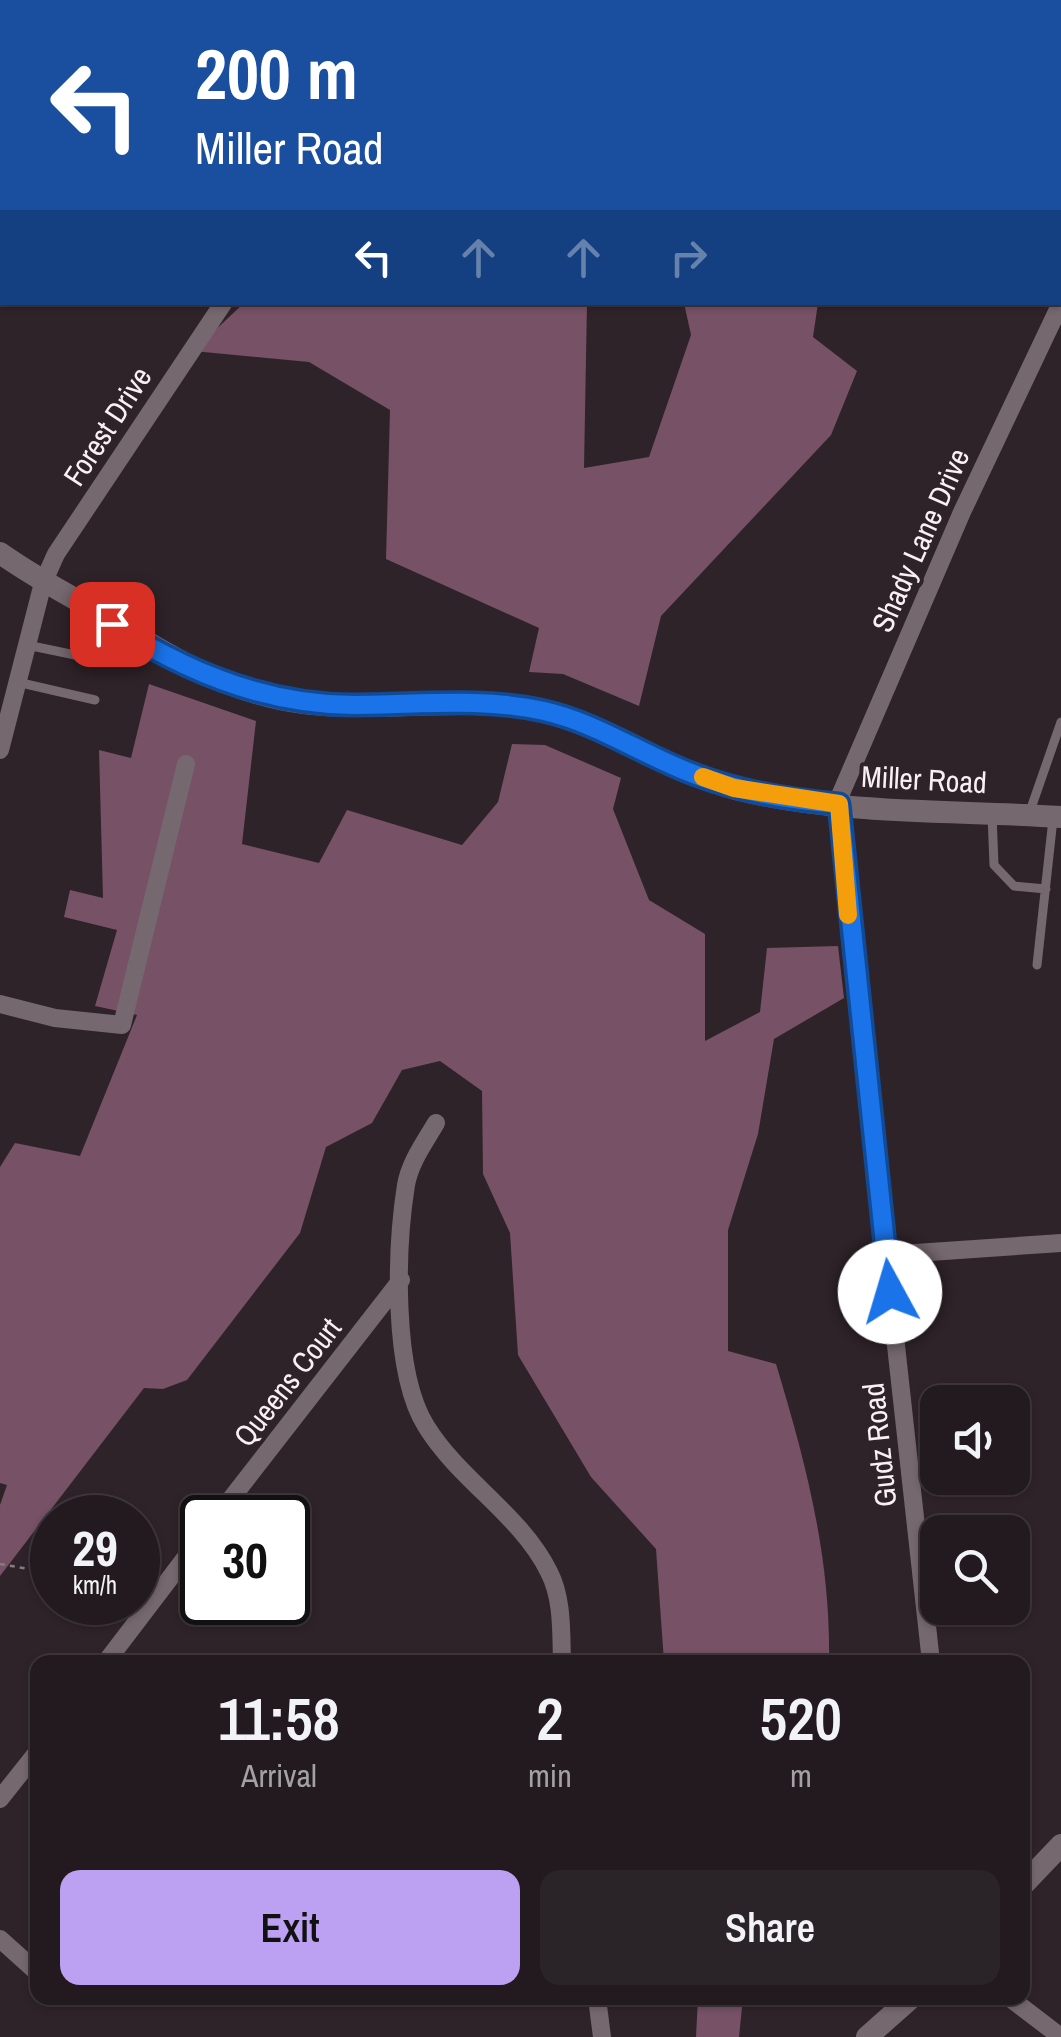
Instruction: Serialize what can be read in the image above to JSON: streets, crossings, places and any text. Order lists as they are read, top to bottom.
{
  "streets": {
    "street": [
      "Forest Drive",
      "Shady Lane Drive",
      "Miller Road",
      "Queens Court",
      "Gudz Road"
    ]
  },
  "crossings": [
    ["Forest Drive", "Miller Road"],
    ["Shady Lane Drive", "Miller Road"],
    ["Shady Lane Drive", "Gudz Road"],
    ["Miller Road", "Gudz Road"]
  ],
  "page": {
    "turn": ["200 m", "Miller Road"],
    "speed": "29 km/h",
    "limit": "30",
    "eta": [
      "11:58",
      "Arrival",
      "2",
      "min",
      "520",
      "m"
    ],
    "buttons": ["Exit", "Share"]
  }
}
